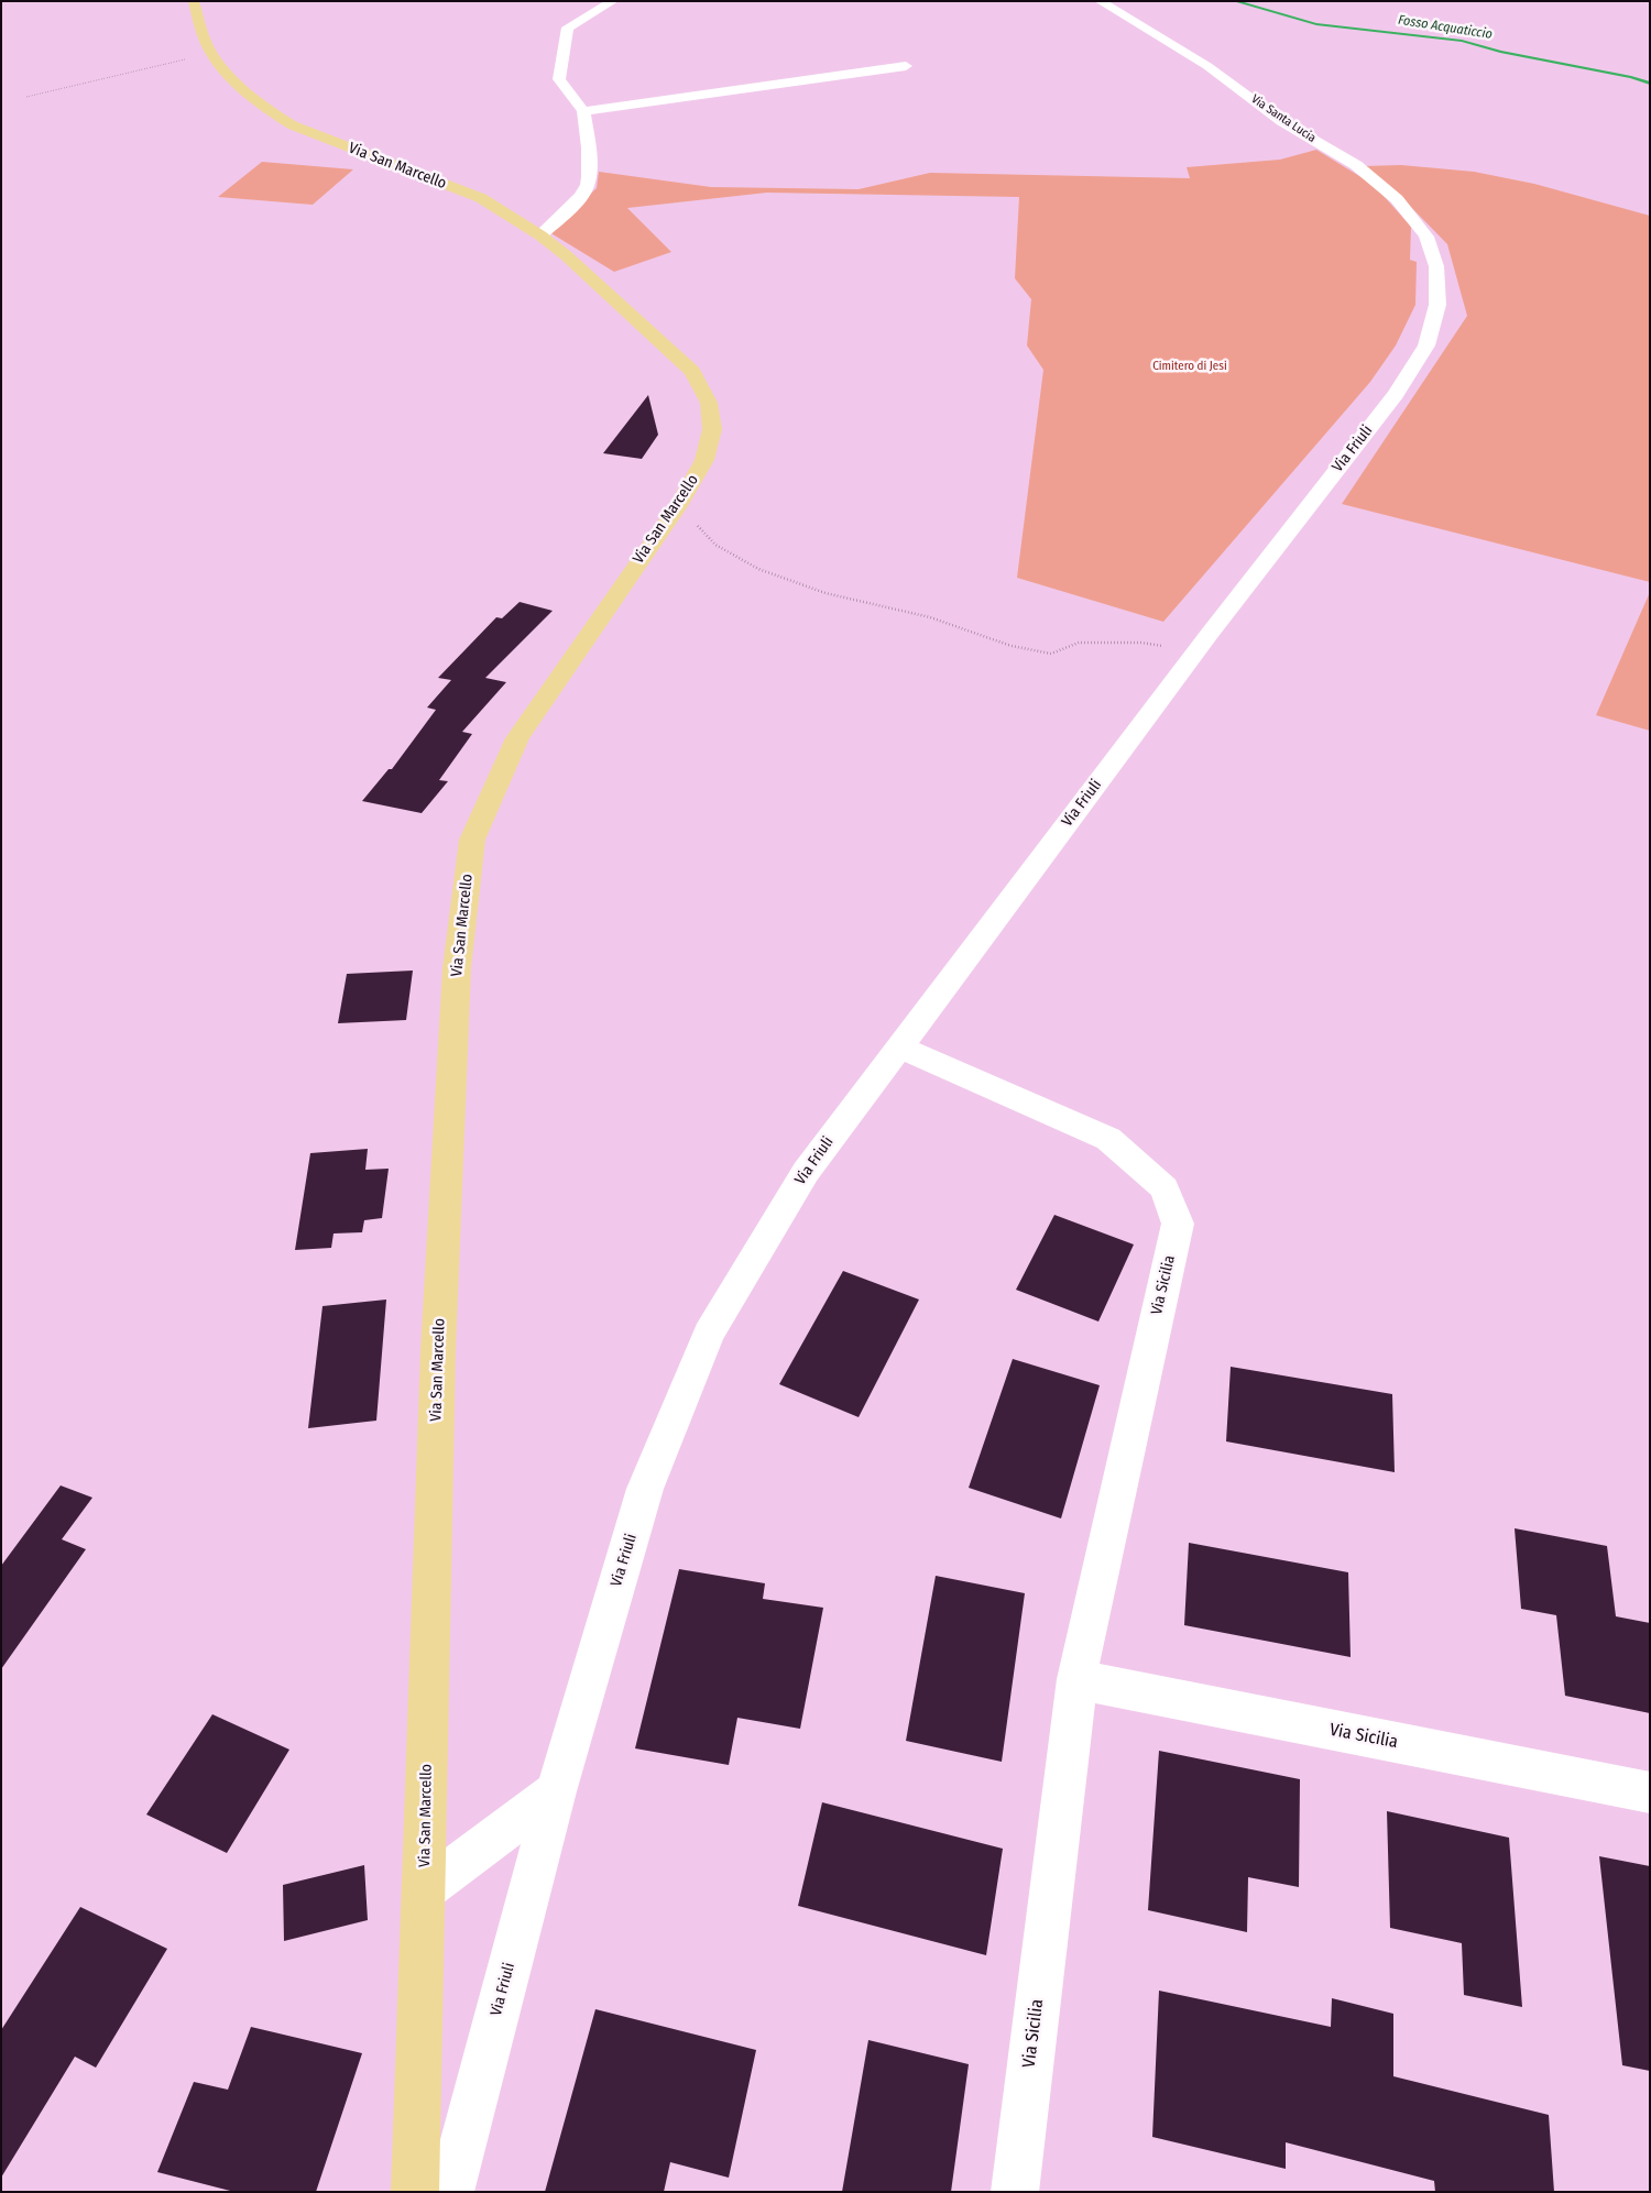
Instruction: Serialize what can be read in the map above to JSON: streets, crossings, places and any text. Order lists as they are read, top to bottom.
{
  "streets": {
    "main road": ["Via San Marcello"],
    "street": ["Via Santa Lucia", "Via Friuli", "Via Sicilia"]
  },
  "crossings": [
    ["Via Santa Lucia", "Via Friuli"],
    ["Via Friuli", "Via Sicilia"]
  ],
  "water": ["Fosso Acquaticcio"],
  "parks": ["Cimitero di Jesi"]
}
